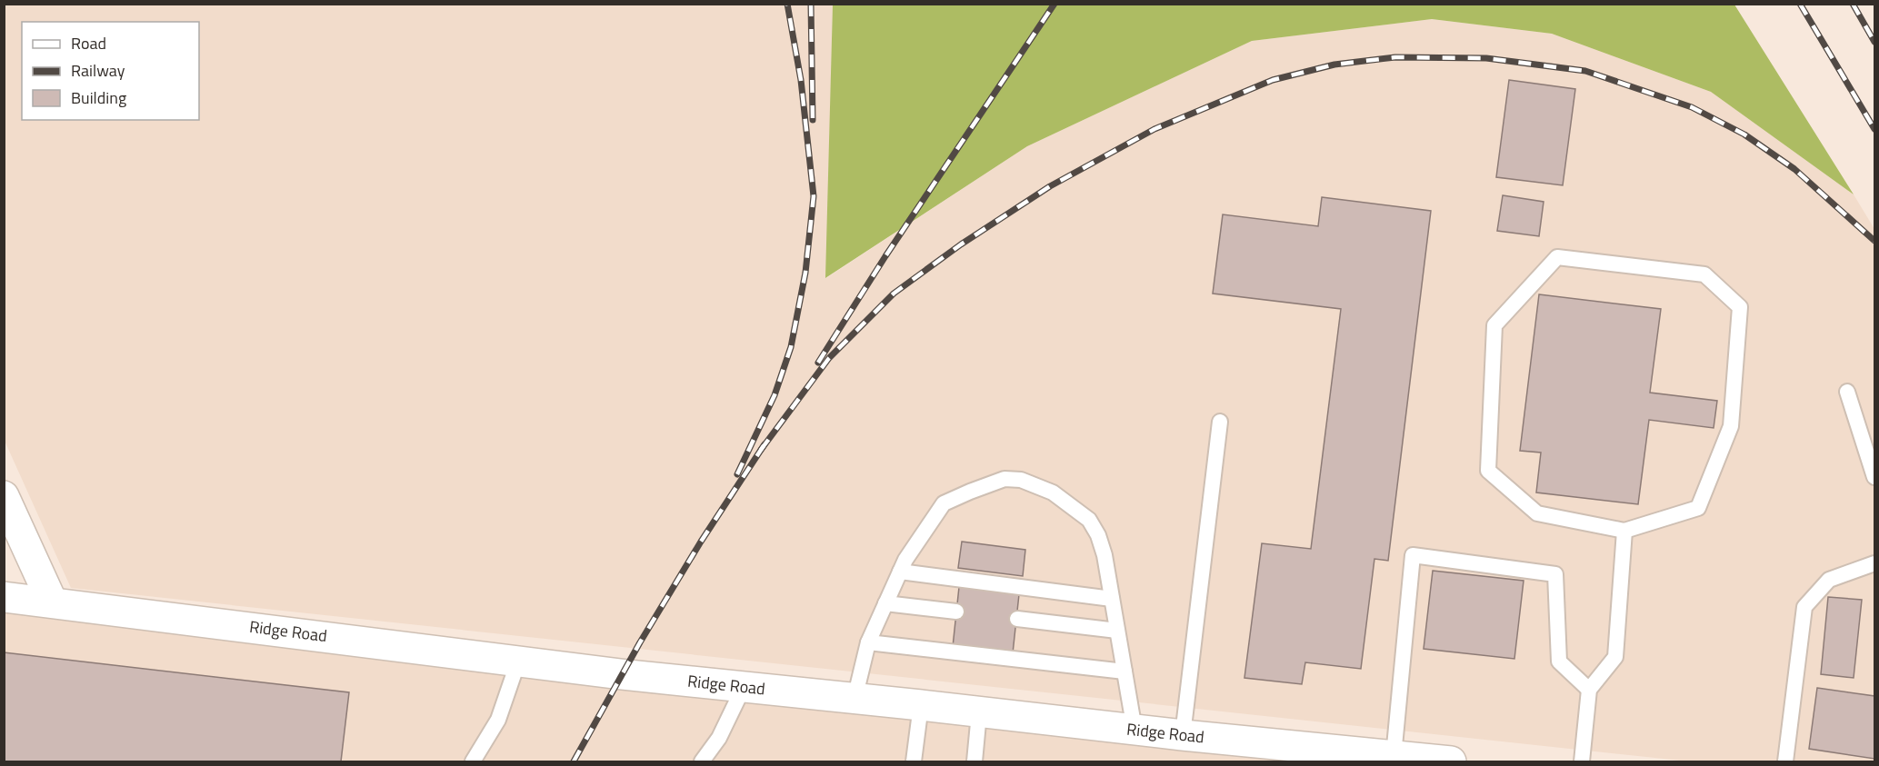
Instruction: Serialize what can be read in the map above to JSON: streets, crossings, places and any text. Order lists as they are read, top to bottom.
{
  "streets": {
    "main road": ["Ridge Road"]
  },
  "legend": ["Road", "Railway", "Building"]
}
